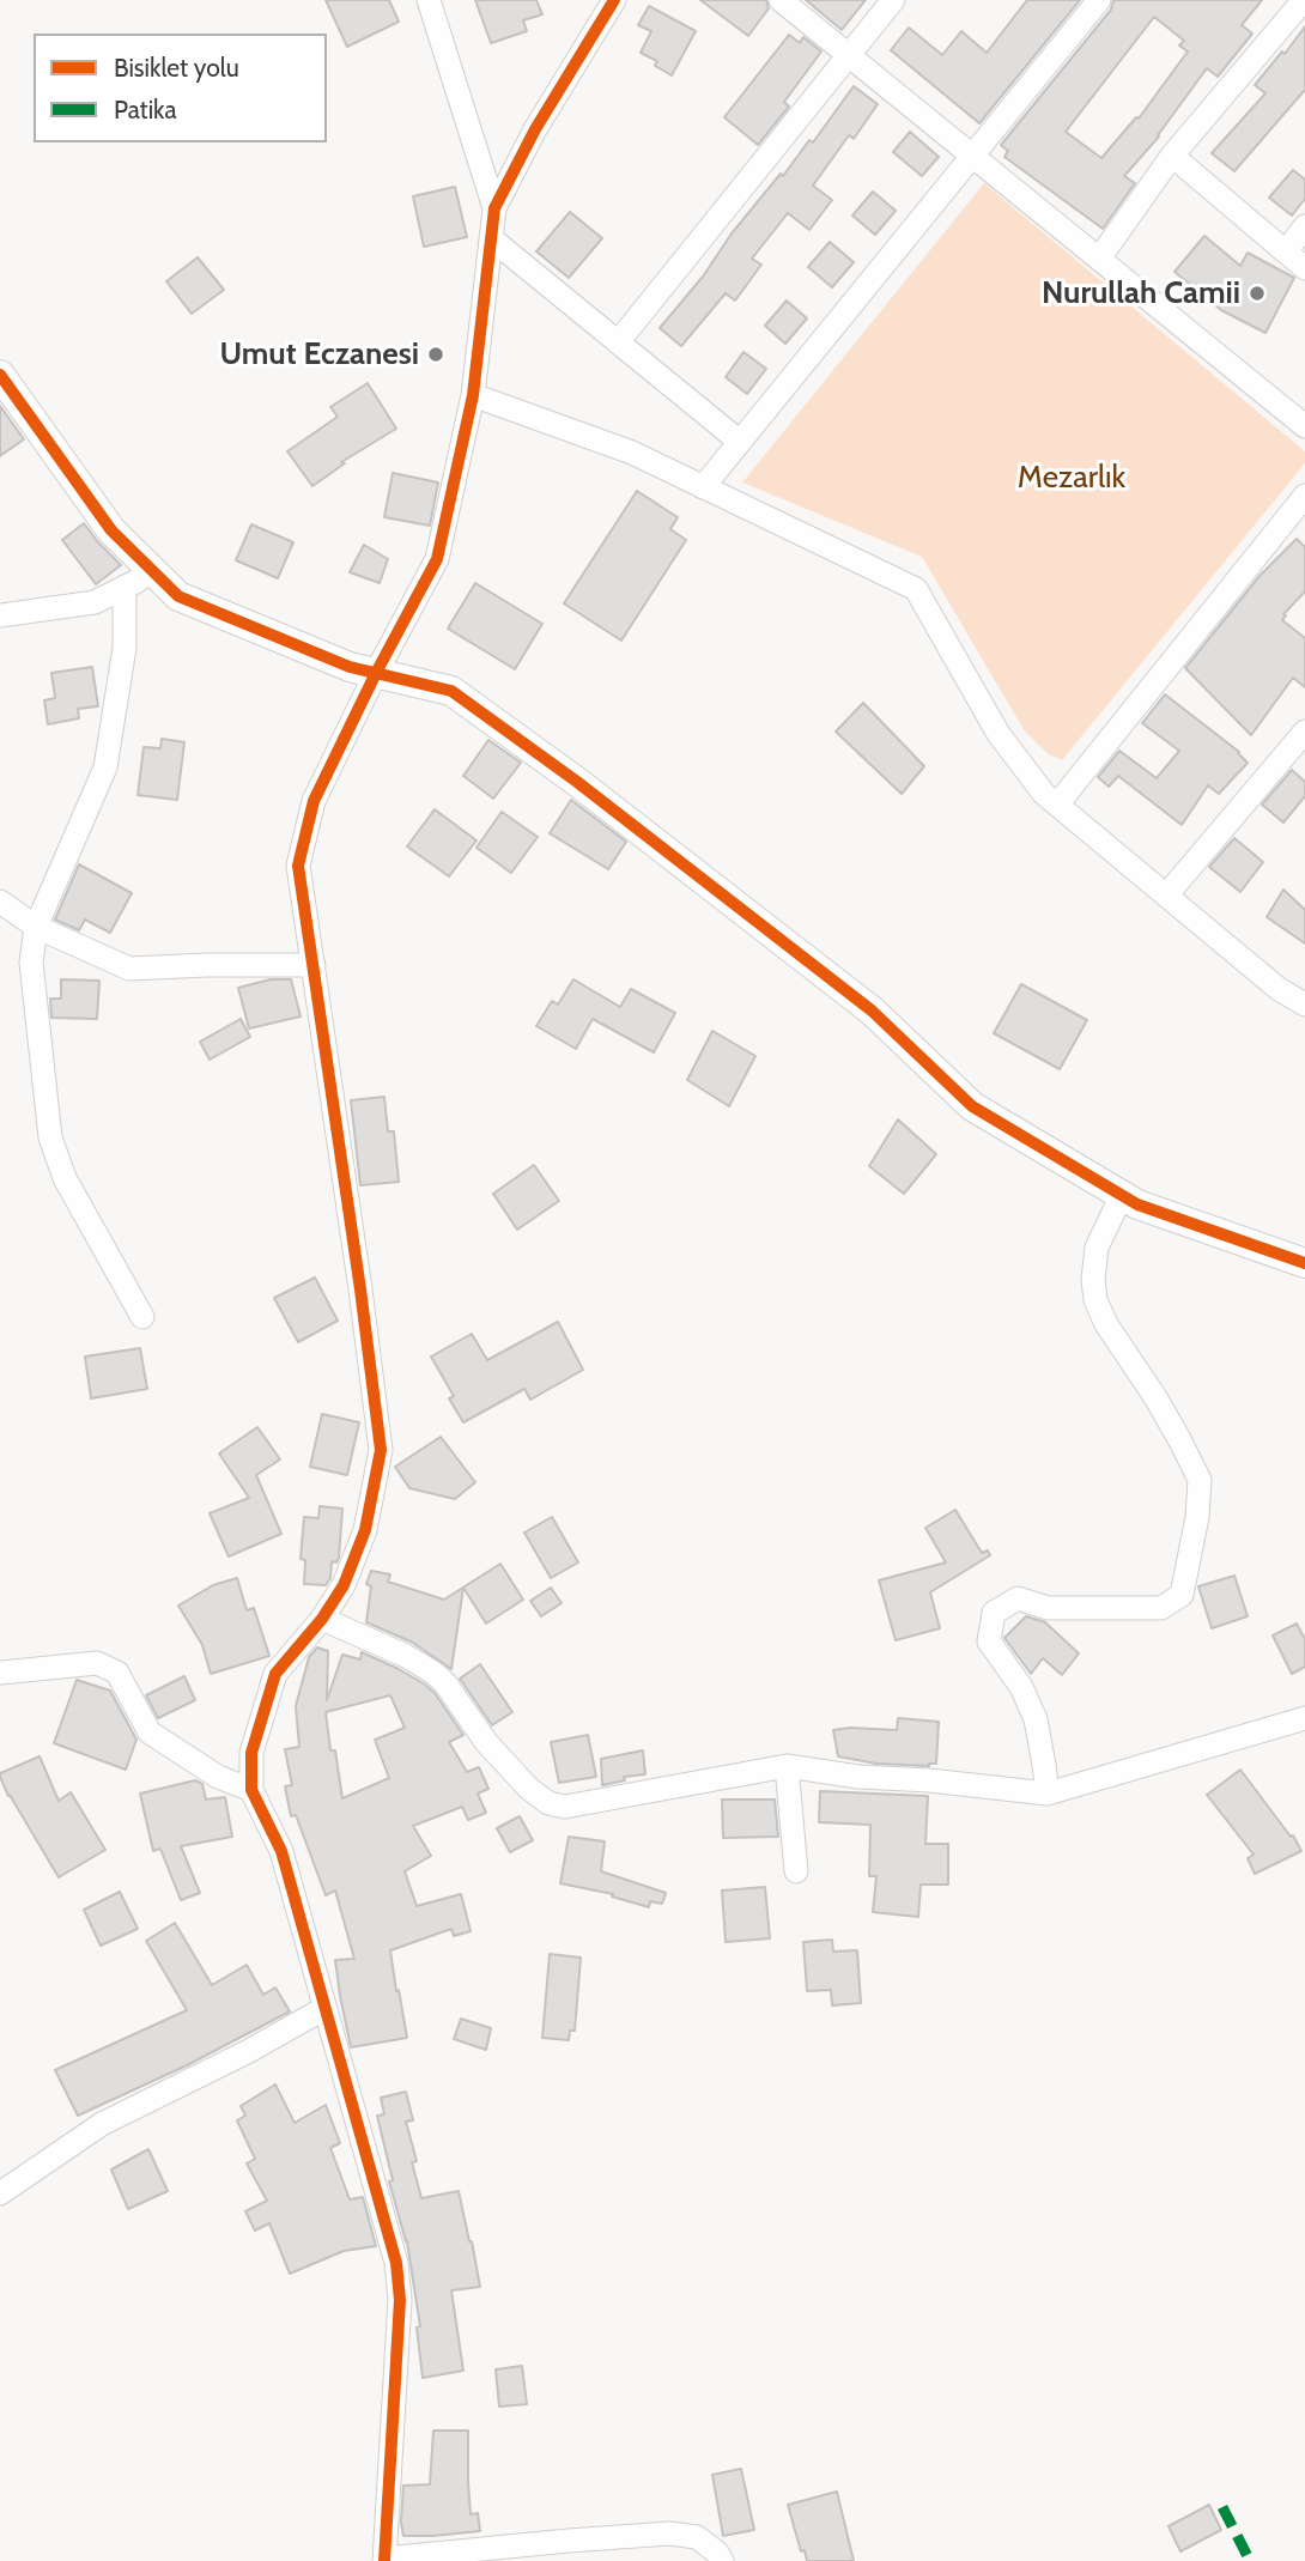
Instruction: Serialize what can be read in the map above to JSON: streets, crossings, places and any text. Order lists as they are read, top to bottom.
{
  "parks": ["Mezarlık"],
  "places": ["Nurullah Camii", "Umut Eczanesi"],
  "legend": ["Bisiklet yolu", "Patika"]
}
